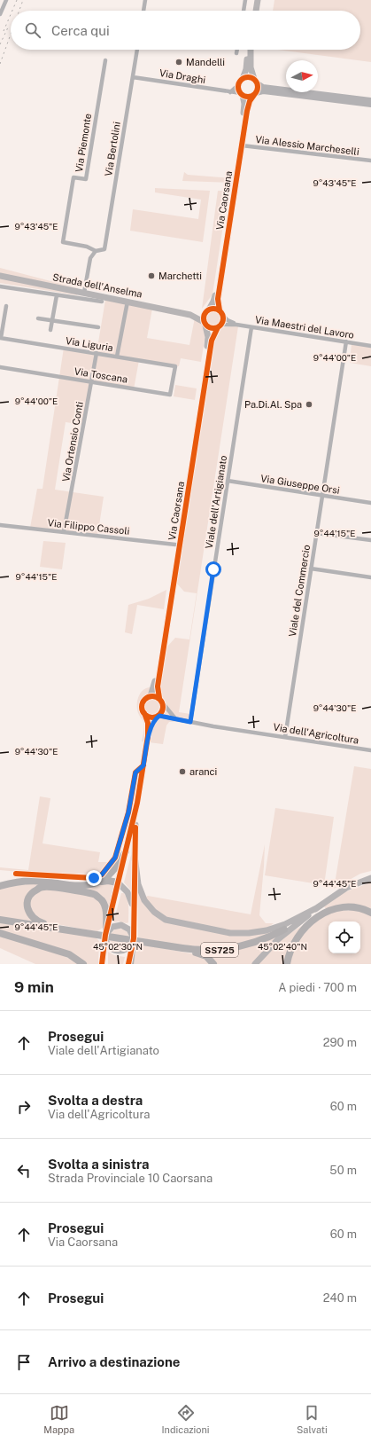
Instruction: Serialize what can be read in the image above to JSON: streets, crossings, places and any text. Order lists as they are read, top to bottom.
{
  "streets": {
    "highway": ["SS725"],
    "main road": ["Via Caorsana", "Strada dell'Anselma"],
    "street": [
      "Via Draghi",
      "Via Piemonte",
      "Via Alessio Marcheselli",
      "Via Bertolini",
      "Via Maestri del Lavoro",
      "Via Liguria",
      "Via Toscana",
      "Via Ortensio Conti",
      "Via Giuseppe Orsi",
      "Viale dell'Artigianato",
      "Via Filippo Cassoli",
      "Viale del Commercio",
      "Via dell'Agricoltura"
    ]
  },
  "crossings": [
    ["Via Draghi", "Via Bertolini"],
    ["Via Draghi", "Via Caorsana"],
    ["Via Piemonte", "Via Bertolini"],
    ["Via Alessio Marcheselli", "Via Caorsana"],
    ["Via Caorsana", "Strada dell'Anselma"],
    ["Via Caorsana", "Via Maestri del Lavoro"],
    ["Via Caorsana", "Via Filippo Cassoli"],
    ["Via Caorsana", "Via dell'Agricoltura"],
    ["Strada dell'Anselma", "Via Maestri del Lavoro"],
    ["Via Maestri del Lavoro", "Viale dell'Artigianato"],
    ["Via Maestri del Lavoro", "Viale del Commercio"],
    ["Via Liguria", "Via Toscana"],
    ["Via Liguria", "Via Ortensio Conti"],
    ["Via Toscana", "Via Ortensio Conti"],
    ["Via Ortensio Conti", "Via Filippo Cassoli"],
    ["Via Giuseppe Orsi", "Viale dell'Artigianato"],
    ["Via Giuseppe Orsi", "Viale del Commercio"],
    ["Viale dell'Artigianato", "Via dell'Agricoltura"],
    ["Viale del Commercio", "Via dell'Agricoltura"]
  ],
  "places": [
    "Mandelli",
    "Marchetti",
    "Pa.Di.Al. Spa",
    "aranci"
  ],
  "north": "right",
  "page": {
    "search": "Cerca qui",
    "heading": ["9 min", "A piedi · 700 m"],
    "list": [
      ["Prosegui", "Viale dell'Artigianato", "290 m"],
      ["Svolta a destra", "Via dell'Agricoltura", "60 m"],
      ["Svolta a sinistra", "Strada Provinciale 10 Caorsana", "50 m"],
      ["Prosegui", "Via Caorsana", "60 m"],
      ["Prosegui", "240 m"],
      "Arrivo a destinazione"
    ],
    "nav": ["Mappa", "Indicazioni", "Salvati"]
  },
  "coordinates": [
    "9°43'45\"E",
    "9°44'00\"E",
    "9°44'15\"E",
    "9°44'30\"E",
    "9°44'45\"E",
    "45°02'30\"N",
    "45°02'40\"N"
  ]
}
